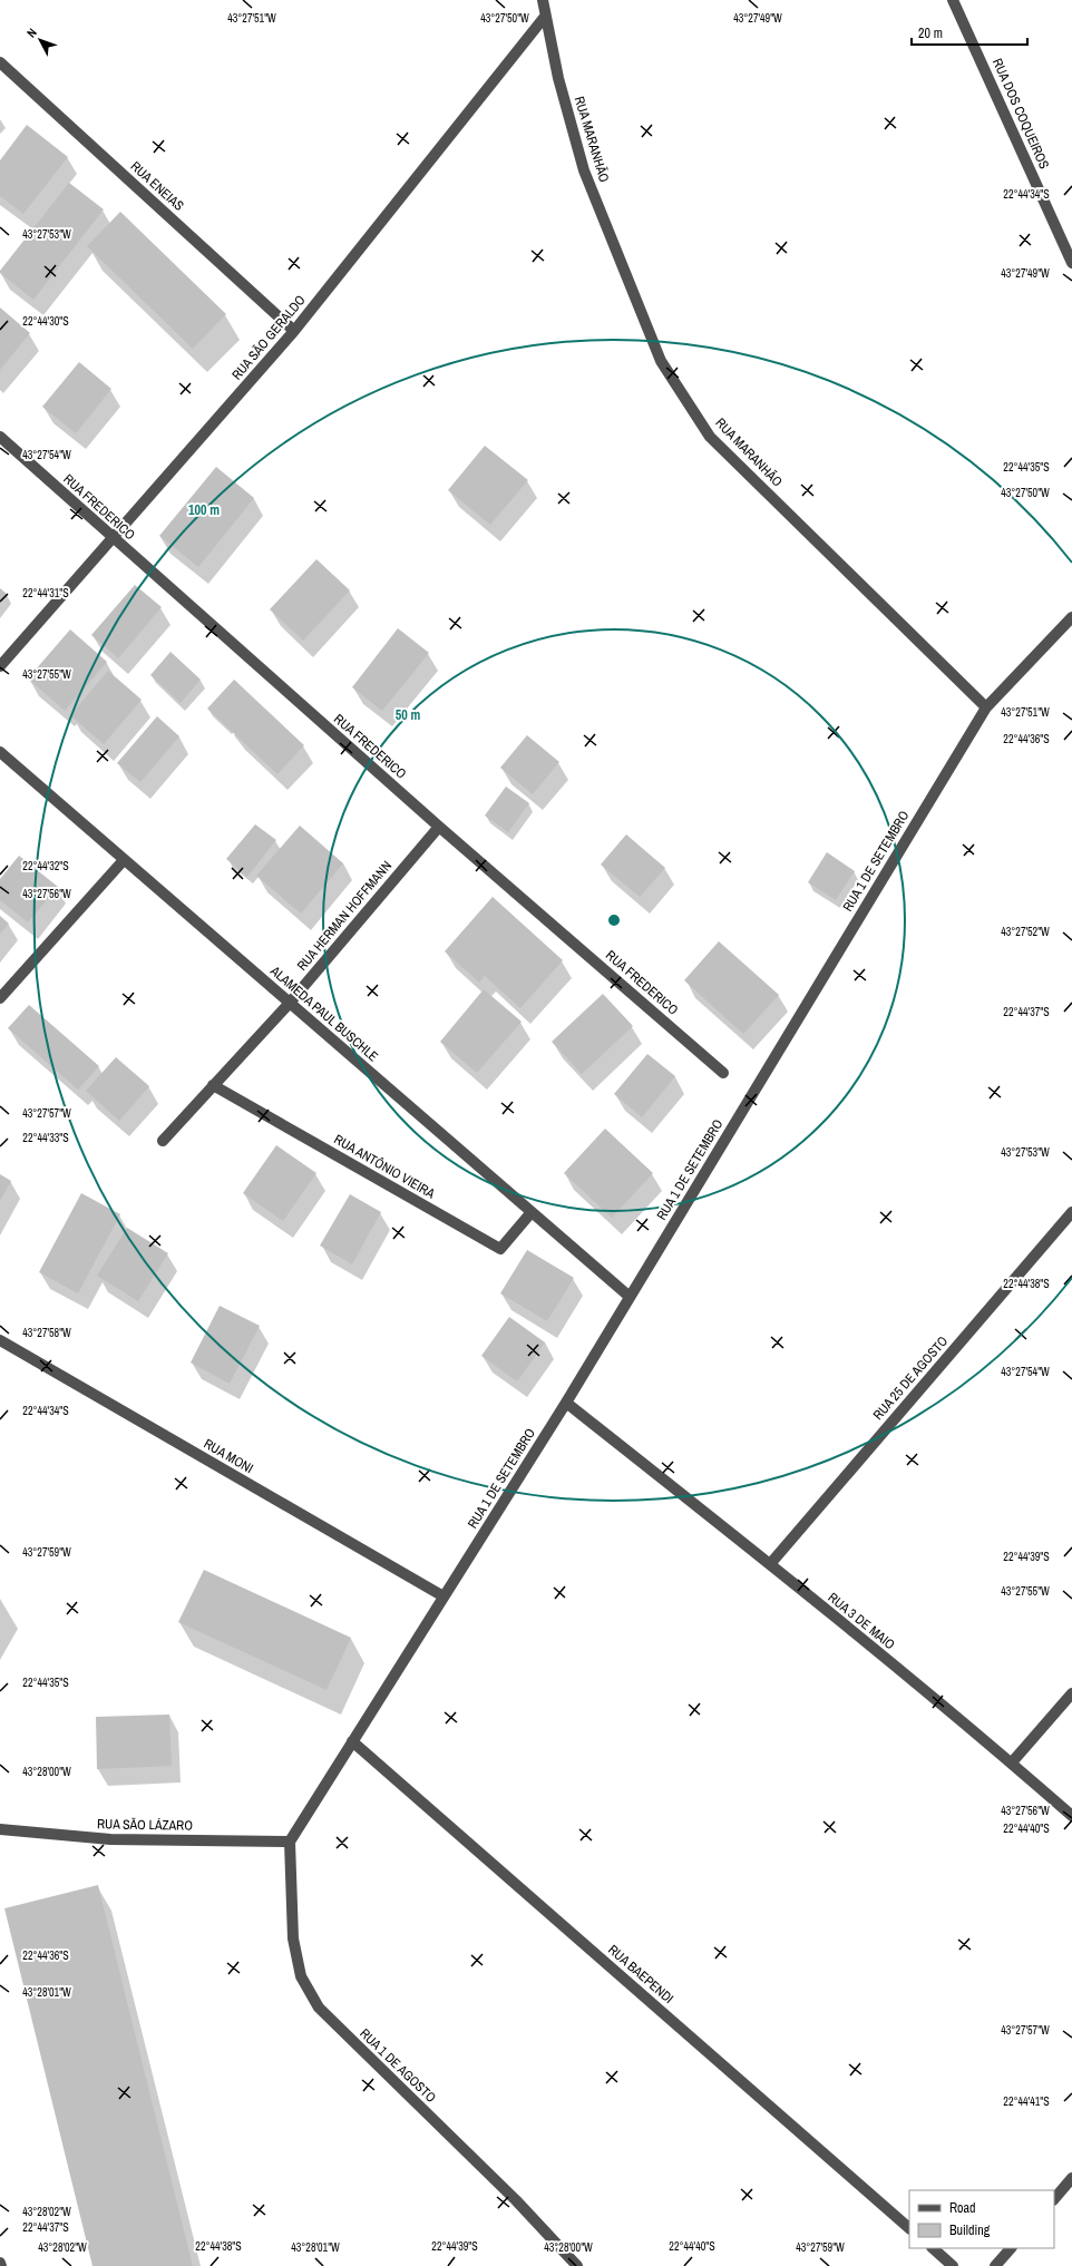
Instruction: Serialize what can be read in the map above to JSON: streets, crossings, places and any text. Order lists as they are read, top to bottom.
{
  "streets": {
    "street": [
      "RUA DOS COQUEIROS",
      "RUA MARANHÃO",
      "RUA ENEIAS",
      "RUA SÃO GERALDO",
      "RUA FREDERICO",
      "RUA 1 DE SETEMBRO",
      "RUA HERMAN HOFFMANN",
      "ALAMEDA PAUL BUSCHLE",
      "RUA ANTÔNIO VIEIRA",
      "RUA 25 DE AGOSTO",
      "RUA MONI",
      "RUA 3 DE MAIO",
      "RUA SÃO LÁZARO",
      "RUA BAEPENDI",
      "RUA 1 DE AGOSTO"
    ]
  },
  "crossings": [
    ["RUA MARANHÃO", "RUA SÃO GERALDO"],
    ["RUA MARANHÃO", "RUA 1 DE SETEMBRO"],
    ["RUA ENEIAS", "RUA SÃO GERALDO"],
    ["RUA SÃO GERALDO", "RUA FREDERICO"],
    ["RUA FREDERICO", "RUA HERMAN HOFFMANN"],
    ["RUA 1 DE SETEMBRO", "ALAMEDA PAUL BUSCHLE"],
    ["RUA 1 DE SETEMBRO", "RUA MONI"],
    ["RUA 1 DE SETEMBRO", "RUA 3 DE MAIO"],
    ["RUA 1 DE SETEMBRO", "RUA SÃO LÁZARO"],
    ["RUA 1 DE SETEMBRO", "RUA BAEPENDI"],
    ["RUA 1 DE SETEMBRO", "RUA 1 DE AGOSTO"],
    ["RUA HERMAN HOFFMANN", "ALAMEDA PAUL BUSCHLE"],
    ["RUA HERMAN HOFFMANN", "RUA ANTÔNIO VIEIRA"],
    ["ALAMEDA PAUL BUSCHLE", "RUA ANTÔNIO VIEIRA"],
    ["RUA 25 DE AGOSTO", "RUA 3 DE MAIO"],
    ["RUA SÃO LÁZARO", "RUA 1 DE AGOSTO"]
  ],
  "legend": ["Road", "Building"],
  "scale_bar": "20 m",
  "north": "top left",
  "coordinates": [
    "43°27'50\"W",
    "43°27'49\"W",
    "43°27'51\"W",
    "22°44'34\"S",
    "43°27'53\"W",
    "22°44'30\"S",
    "43°27'54\"W",
    "22°44'35\"S",
    "22°44'31\"S",
    "43°27'55\"W",
    "22°44'36\"S",
    "22°44'32\"S",
    "43°27'56\"W",
    "43°27'52\"W",
    "22°44'37\"S",
    "43°27'57\"W",
    "22°44'33\"S",
    "22°44'38\"S",
    "43°27'58\"W",
    "43°27'59\"W",
    "22°44'39\"S",
    "43°28'00\"W",
    "22°44'40\"S",
    "43°28'01\"W",
    "22°44'41\"S",
    "43°28'02\"W"
  ],
  "rings": ["100 m", "50 m"]
}
